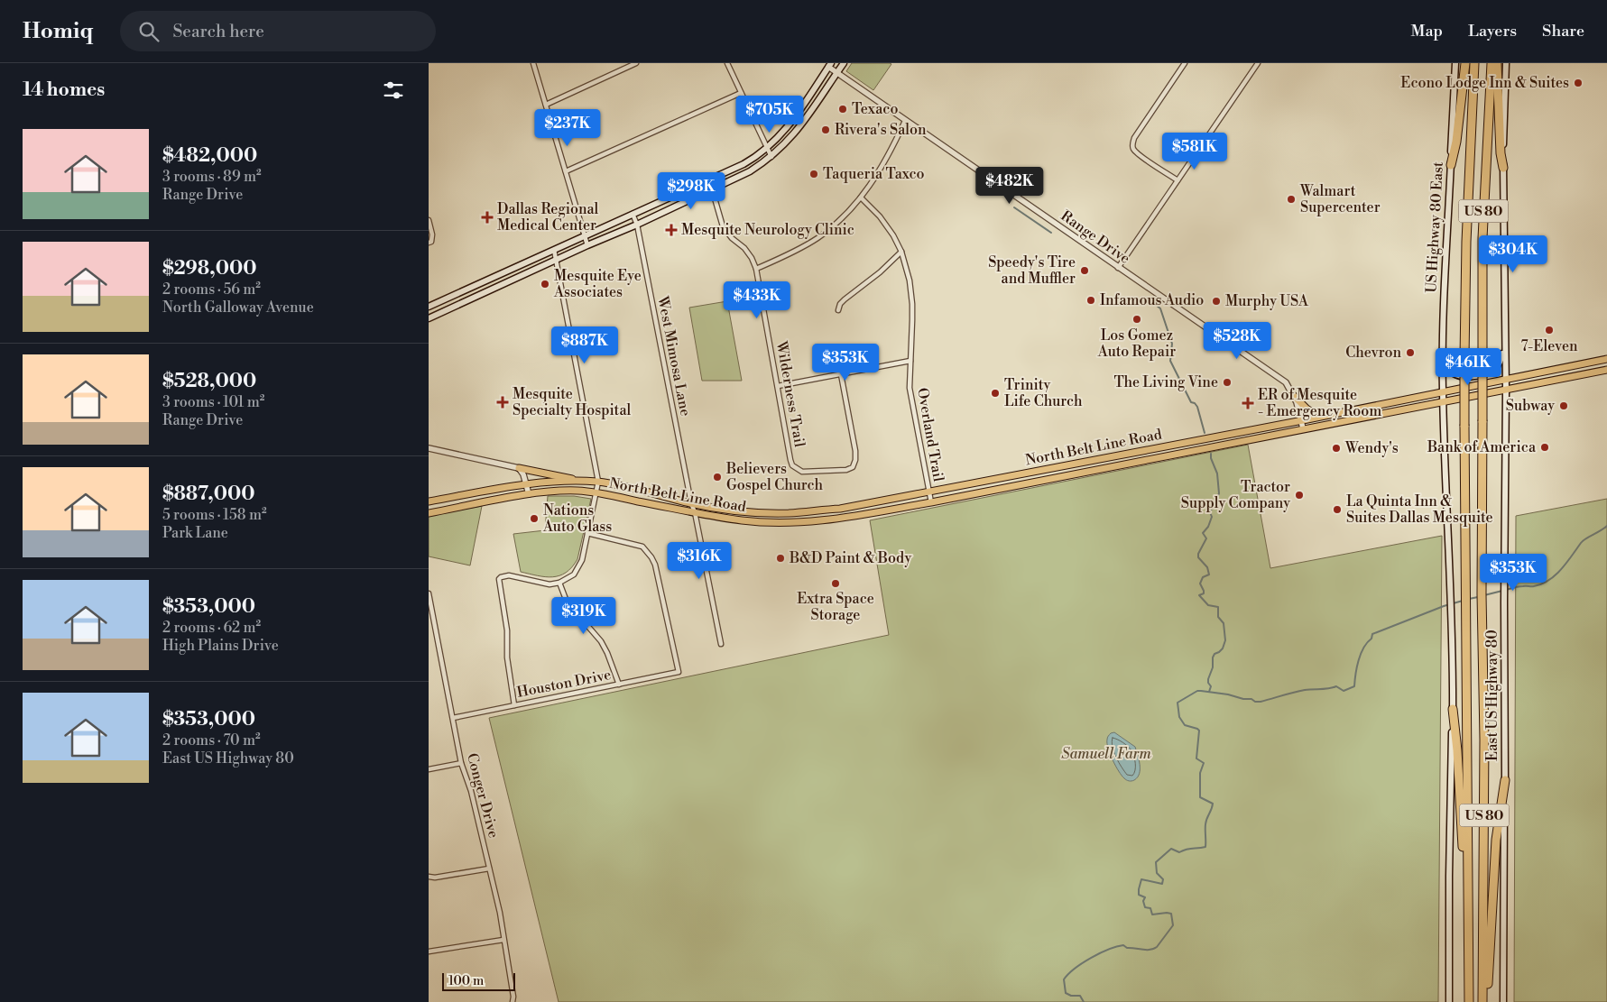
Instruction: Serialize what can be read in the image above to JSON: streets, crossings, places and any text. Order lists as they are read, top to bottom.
{
  "streets": {
    "highway": ["US 80"],
    "main road": ["US Highway 80 East", "North Belt Line Road", "East US Highway 80"],
    "street": [
      "Range Drive",
      "West Mimosa Lane",
      "Wilderness Trail",
      "Overland Trail",
      "Houston Drive",
      "Conger Drive"
    ]
  },
  "crossings": [
    ["US Highway 80 East", "North Belt Line Road"],
    ["Range Drive", "North Belt Line Road"],
    ["West Mimosa Lane", "North Belt Line Road"],
    ["Overland Trail", "North Belt Line Road"],
    ["North Belt Line Road", "East US Highway 80"],
    ["Houston Drive", "Conger Drive"]
  ],
  "parks": ["Samuell Farm"],
  "places": {
    "other": [
      "Econo Lodge Inn & Suites",
      "Texaco",
      "Rivera's Salon",
      "Taqueria Taxco",
      "Walmart Supercenter",
      "Speedy's Tire and Muffler",
      "Mesquite Eye Associates",
      "Infamous Audio",
      "Murphy USA",
      "Los Gomez Auto Repair",
      "7-Eleven",
      "Chevron",
      "The Living Vine",
      "Trinity Life Church",
      "Subway",
      "Bank of America",
      "Wendy's",
      "Believers Gospel Church",
      "Tractor Supply Company",
      "La Quinta Inn & Suites Dallas Mesquite",
      "Nations Auto Glass",
      "B&D Paint & Body",
      "Extra Space Storage"
    ],
    "health": [
      "Dallas Regional Medical Center",
      "Mesquite Neurology Clinic",
      "Mesquite Specialty Hospital",
      "ER of Mesquite - Emergency Room"
    ]
  },
  "scale_bar": "100 m",
  "page": {
    "header": "Homiq",
    "search": "Search here",
    "nav": ["Map", "Layers", "Share"],
    "heading": "14 homes",
    "price": [
      "$705K",
      "$237K",
      "$581K",
      "$482K",
      "$298K",
      "$304K",
      "$433K",
      "$528K",
      "$887K",
      "$353K",
      "$461K",
      "$316K",
      "$353K",
      "$319K"
    ],
    "list": [
      {
        "name": "$482,000",
        "note": "3 rooms · 89 m² · Range Drive"
      },
      {
        "name": "$298,000",
        "note": "2 rooms · 56 m² · North Galloway Avenue"
      },
      {
        "name": "$528,000",
        "note": "3 rooms · 101 m² · Range Drive"
      },
      {
        "name": "$887,000",
        "note": "5 rooms · 158 m² · Park Lane"
      },
      {
        "name": "$353,000",
        "note": "2 rooms · 62 m² · High Plains Drive"
      },
      {
        "name": "$353,000",
        "note": "2 rooms · 70 m² · East US Highway 80"
      }
    ],
    "scale": "100 m"
  }
}
